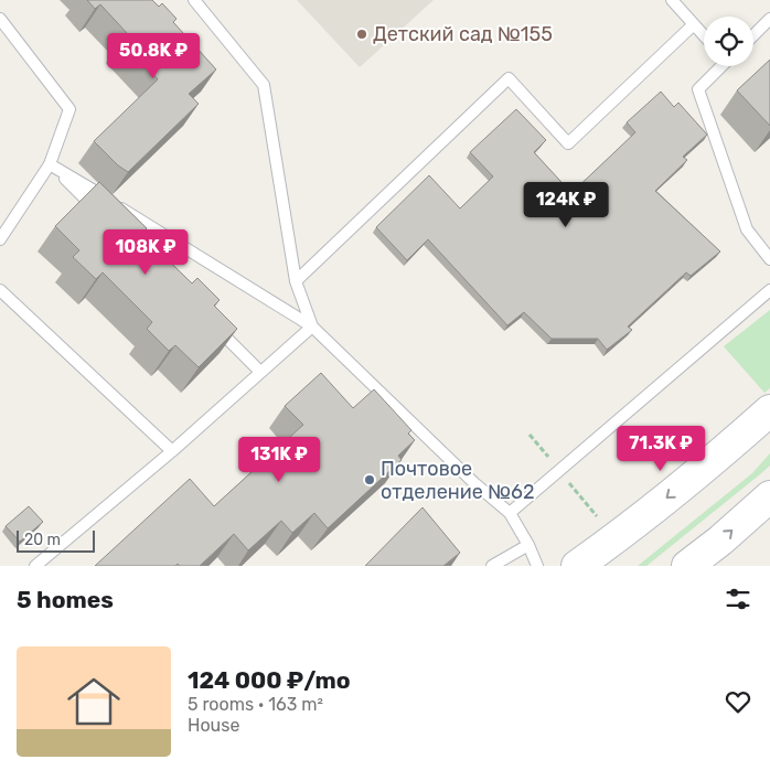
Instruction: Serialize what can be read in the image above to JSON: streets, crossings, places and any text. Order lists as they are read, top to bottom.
{
  "places": ["Детский сад №155", "Почтовое отделение №62"],
  "scale_bar": "20 m",
  "page": {
    "price": [
      "50.8K ₽",
      "124K ₽",
      "108K ₽",
      "71.3K ₽",
      "131K ₽"
    ],
    "scale": "20 m",
    "heading": "5 homes",
    "list": [
      {
        "name": "124 000 ₽/mo",
        "note": "5 rooms · 163 m² · House"
      }
    ]
  }
}
